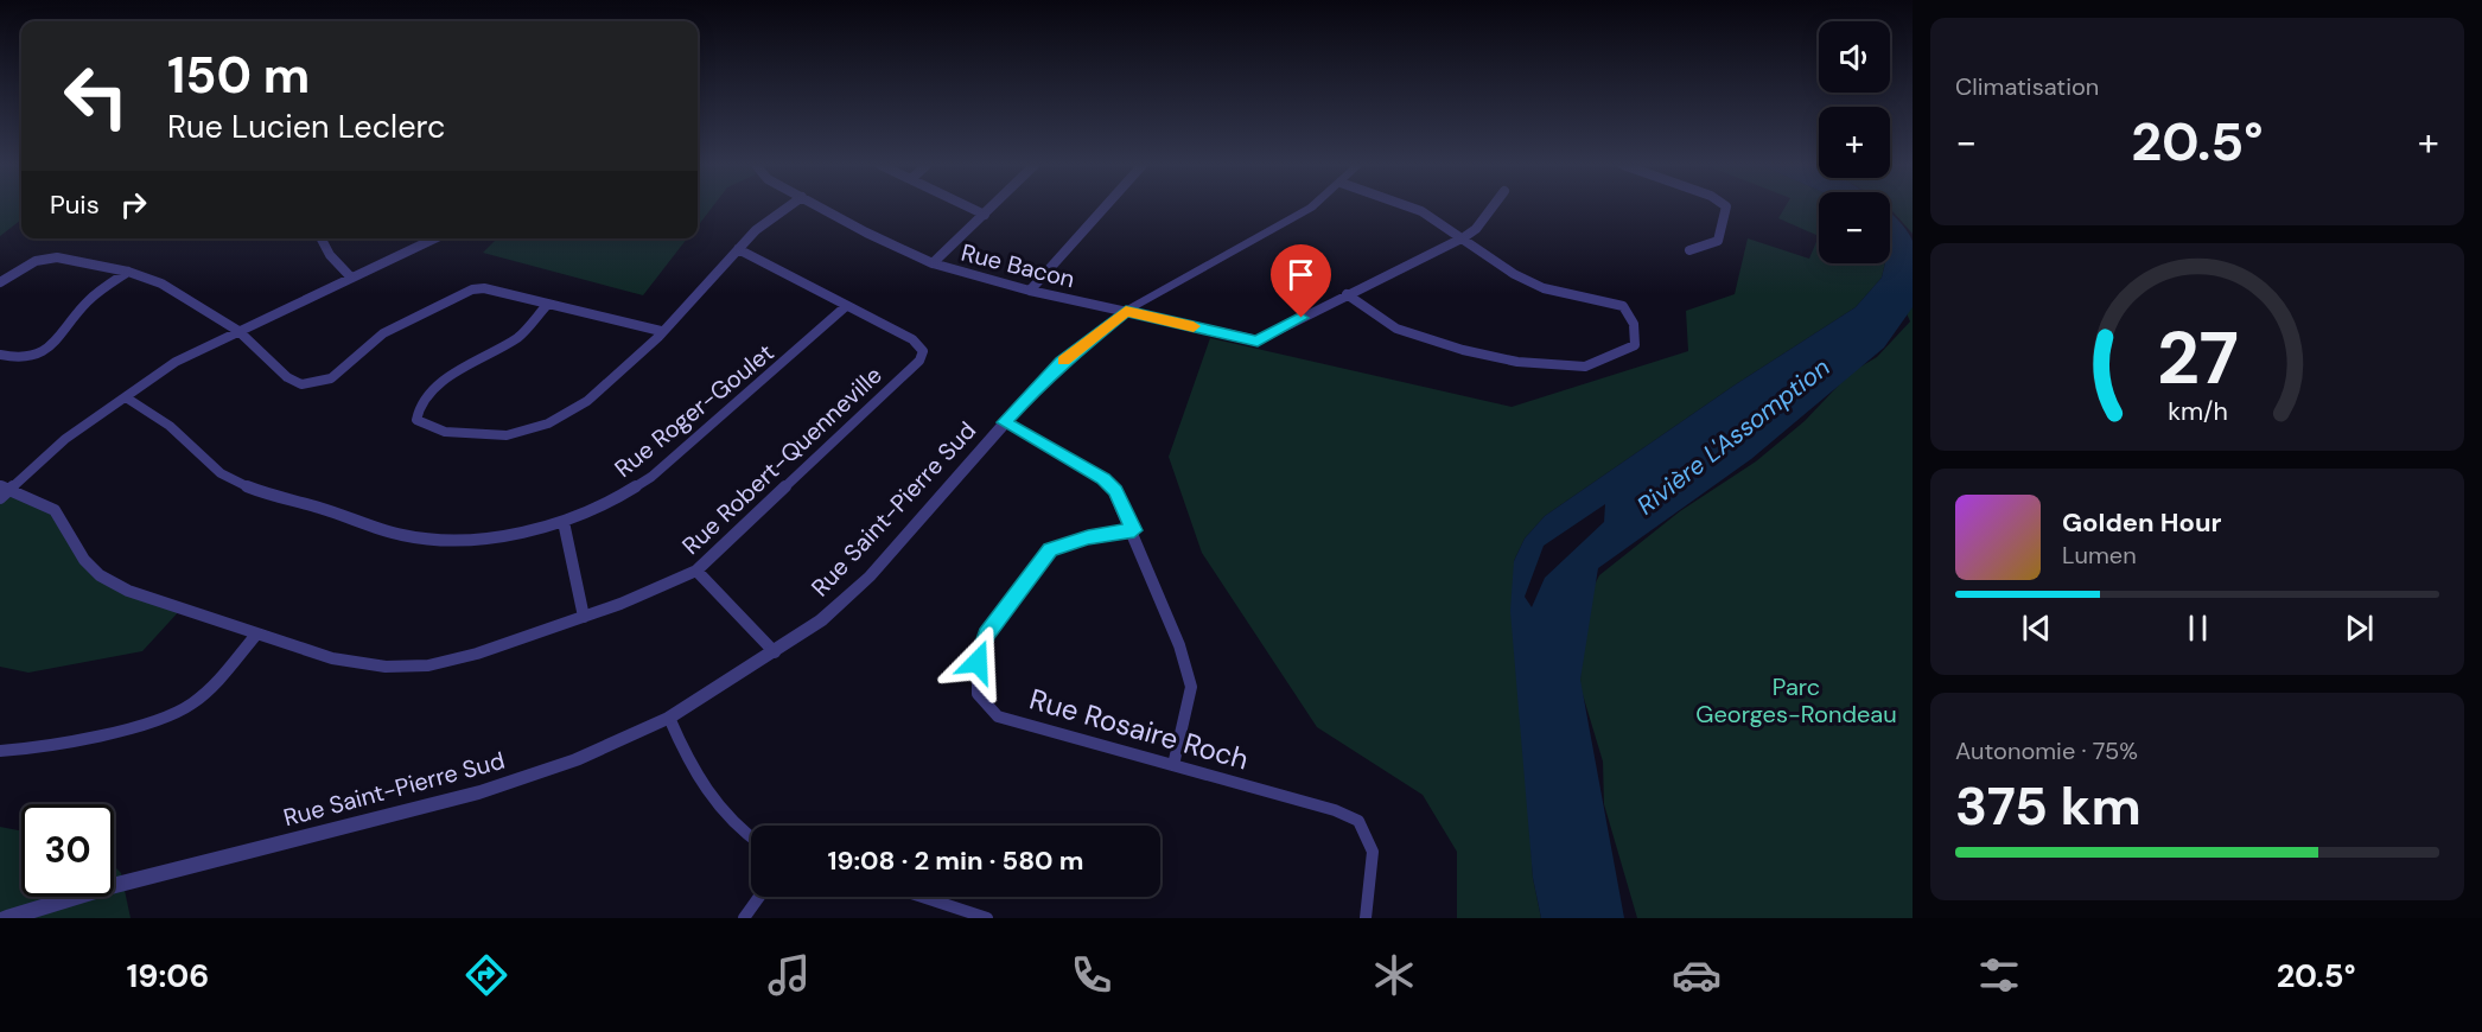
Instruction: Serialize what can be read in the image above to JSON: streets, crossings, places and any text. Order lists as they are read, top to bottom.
{
  "streets": {
    "street": [
      "Rue Bacon",
      "Rue Roger-Goulet",
      "Rue Robert-Quenneville",
      "Rue Saint-Pierre Sud",
      "Rue Rosaire Roch"
    ]
  },
  "crossings": [
    ["Rue Bacon", "Rue Saint-Pierre Sud"],
    ["Rue Roger-Goulet", "Rue Robert-Quenneville"]
  ],
  "water": ["Rivière L'Assomption"],
  "parks": ["Parc Georges-Rondeau"],
  "page": {
    "tile": [
      "Climatisation",
      ["Autonomie · 75%", "375 km"]
    ],
    "map_buttons": ["+", "−"],
    "turn": ["150 m", "Rue Lucien Leclerc"],
    "heat": ["−", "20.5°", "+"],
    "then": "Puis",
    "song": ["Golden Hour", "Lumen"],
    "limit": "30",
    "trip": "19:08 · 2 min · 580 m",
    "tabs": ["19:06", "20.5°"],
    "gauge": ["27", "km/h"]
  }
}
